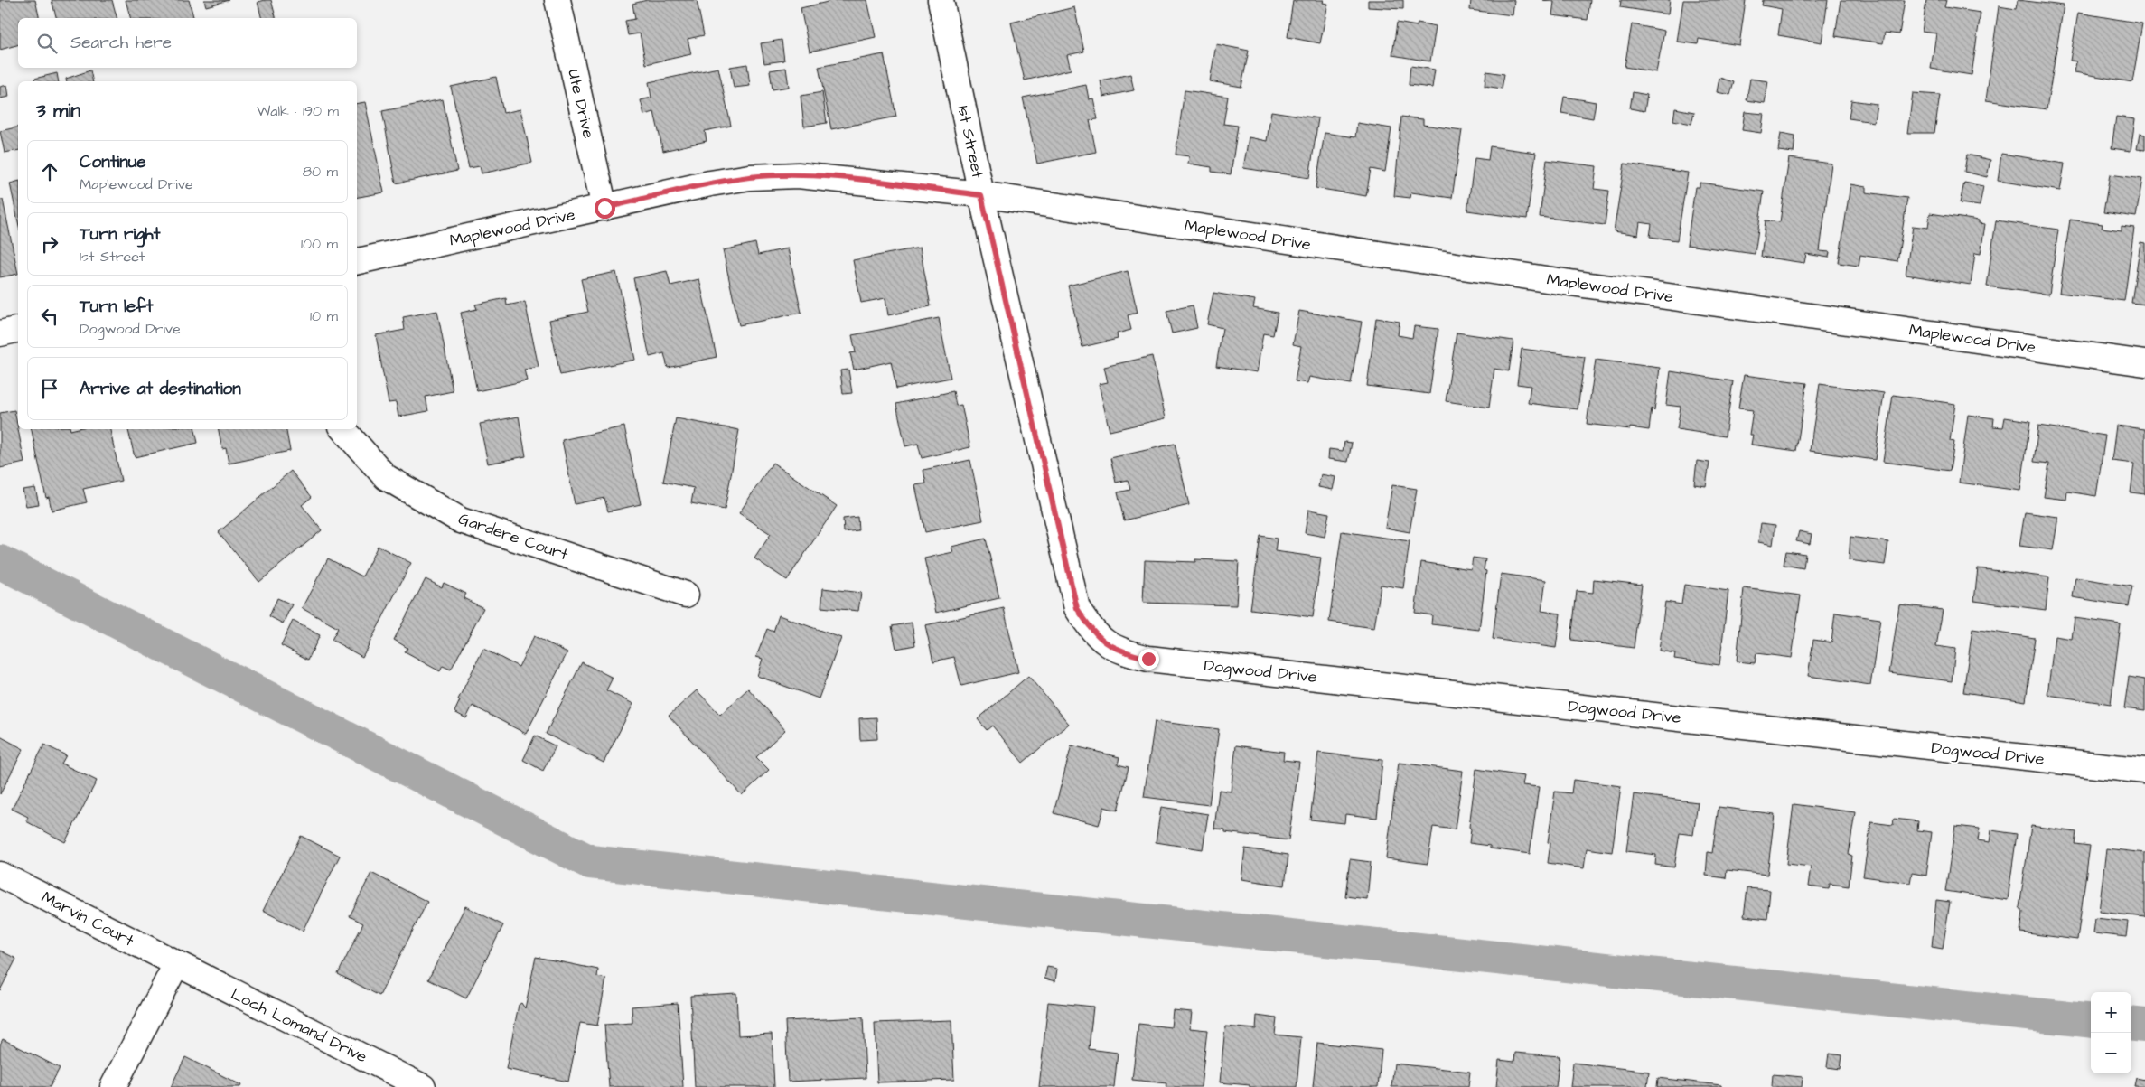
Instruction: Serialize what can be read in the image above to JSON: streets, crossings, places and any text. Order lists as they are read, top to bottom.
{
  "streets": {
    "street": [
      "Ute Drive",
      "1st Street",
      "Maplewood Drive",
      "Gardere Court",
      "Dogwood Drive",
      "Marvin Court",
      "Loch Lomand Drive"
    ]
  },
  "crossings": [
    ["Ute Drive", "Maplewood Drive"],
    ["1st Street", "Maplewood Drive"],
    ["1st Street", "Dogwood Drive"],
    ["Marvin Court", "Loch Lomand Drive"]
  ],
  "page": {
    "search": "Search here",
    "heading": ["3 min", "Walk · 190 m"],
    "list": [
      ["Continue", "Maplewood Drive", "80 m"],
      ["Turn right", "1st Street", "100 m"],
      ["Turn left", "Dogwood Drive", "10 m"],
      "Arrive at destination"
    ],
    "map_buttons": ["+", "−"]
  }
}
